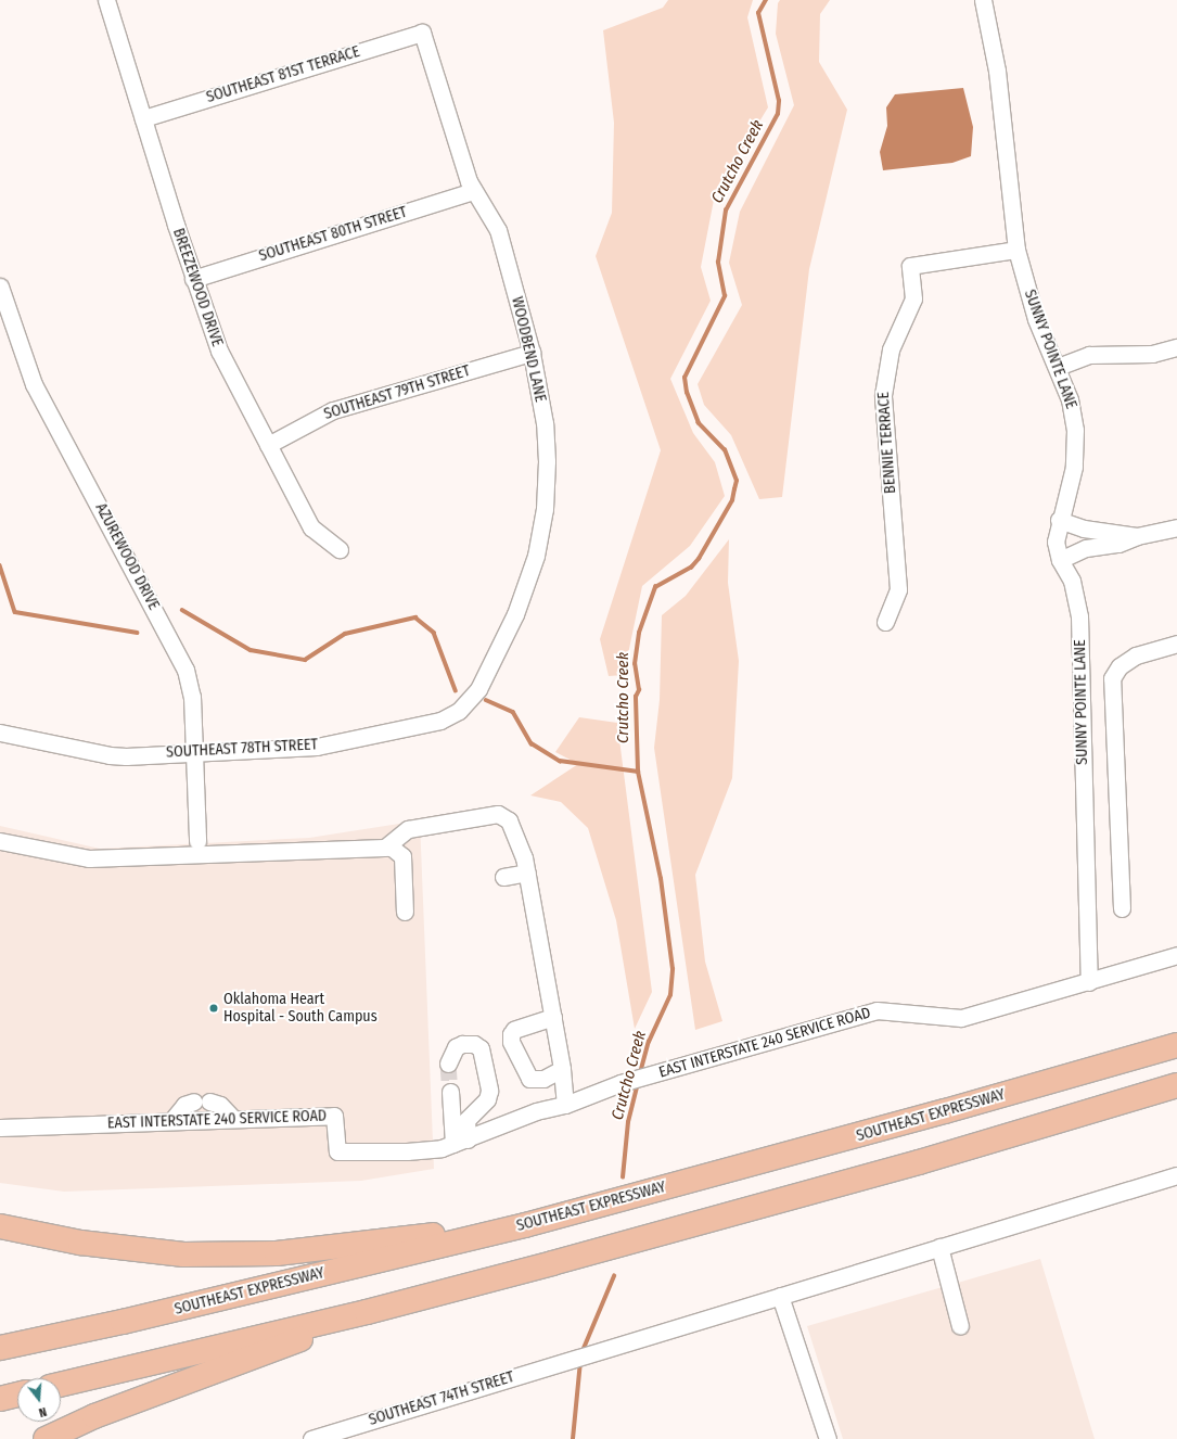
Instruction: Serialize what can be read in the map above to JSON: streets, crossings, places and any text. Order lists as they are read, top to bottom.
{
  "streets": {
    "highway": ["SOUTHEAST EXPRESSWAY"],
    "street": [
      "SOUTHEAST 81ST TERRACE",
      "SOUTHEAST 80TH STREET",
      "BREEZEWOOD DRIVE",
      "WOODBEND LANE",
      "SUNNY POINTE LANE",
      "SOUTHEAST 79TH STREET",
      "BENNIE TERRACE",
      "AZUREWOOD DRIVE",
      "SOUTHEAST 78TH STREET",
      "EAST INTERSTATE 240 SERVICE ROAD",
      "SOUTHEAST 74TH STREET"
    ]
  },
  "crossings": [
    ["SOUTHEAST 81ST TERRACE", "BREEZEWOOD DRIVE"],
    ["SOUTHEAST 81ST TERRACE", "WOODBEND LANE"],
    ["SOUTHEAST 80TH STREET", "BREEZEWOOD DRIVE"],
    ["SOUTHEAST 80TH STREET", "WOODBEND LANE"],
    ["BREEZEWOOD DRIVE", "SOUTHEAST 79TH STREET"],
    ["WOODBEND LANE", "SOUTHEAST 79TH STREET"],
    ["WOODBEND LANE", "SOUTHEAST 78TH STREET"],
    ["SUNNY POINTE LANE", "BENNIE TERRACE"],
    ["SUNNY POINTE LANE", "EAST INTERSTATE 240 SERVICE ROAD"],
    ["AZUREWOOD DRIVE", "SOUTHEAST 78TH STREET"]
  ],
  "water": ["Crutcho Creek"],
  "places": ["Oklahoma Heart Hospital - South Campus"],
  "north": "bottom"
}
